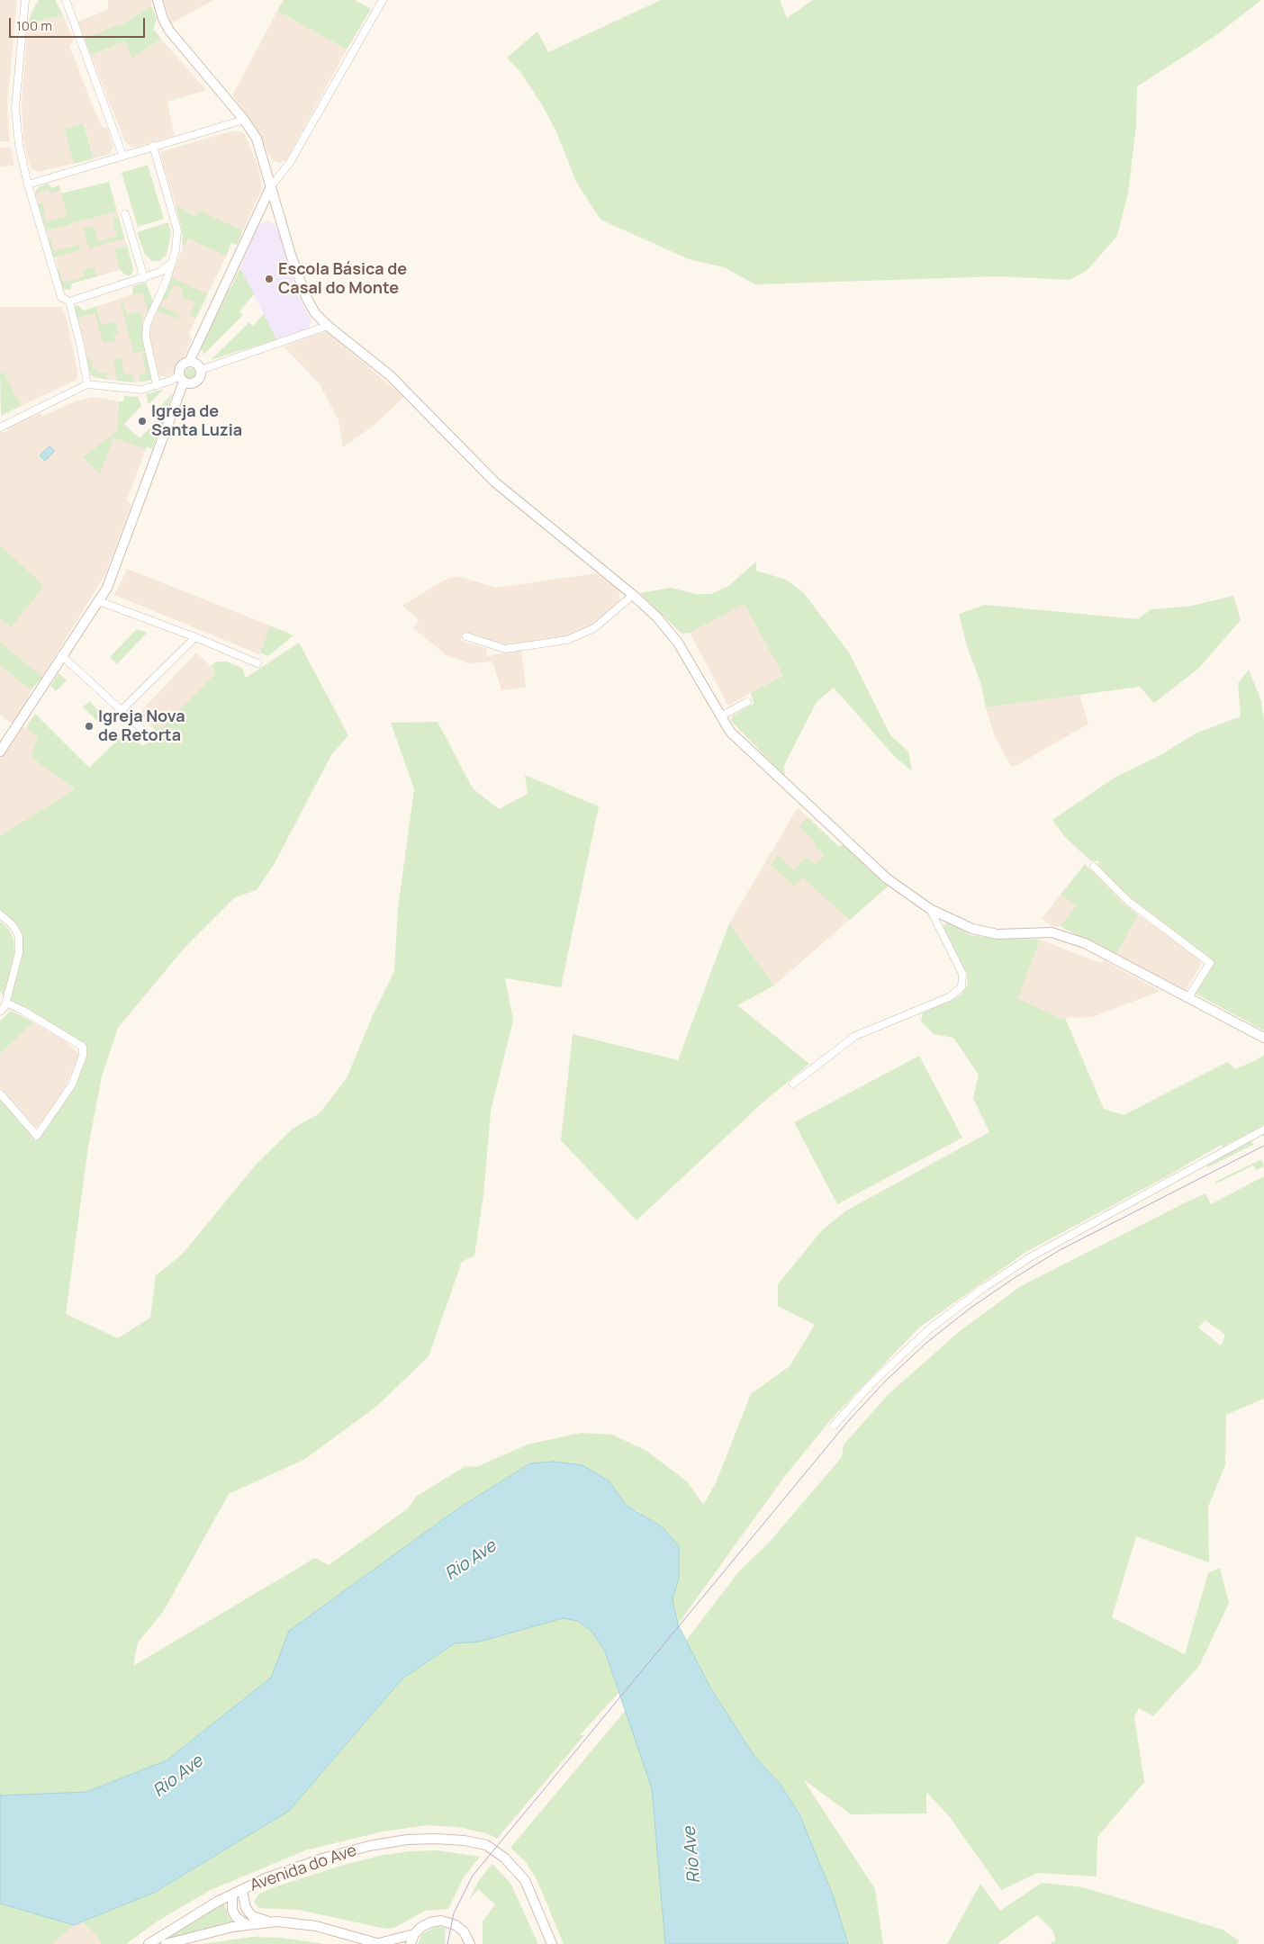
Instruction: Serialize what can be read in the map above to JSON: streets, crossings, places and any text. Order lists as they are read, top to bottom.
{
  "streets": {
    "street": ["Avenida do Ave"]
  },
  "water": ["Rio Ave"],
  "places": ["Escola Básica de Casal do Monte", "Igreja de Santa Luzia", "Igreja Nova de Retorta"],
  "scale_bar": "100 m"
}
